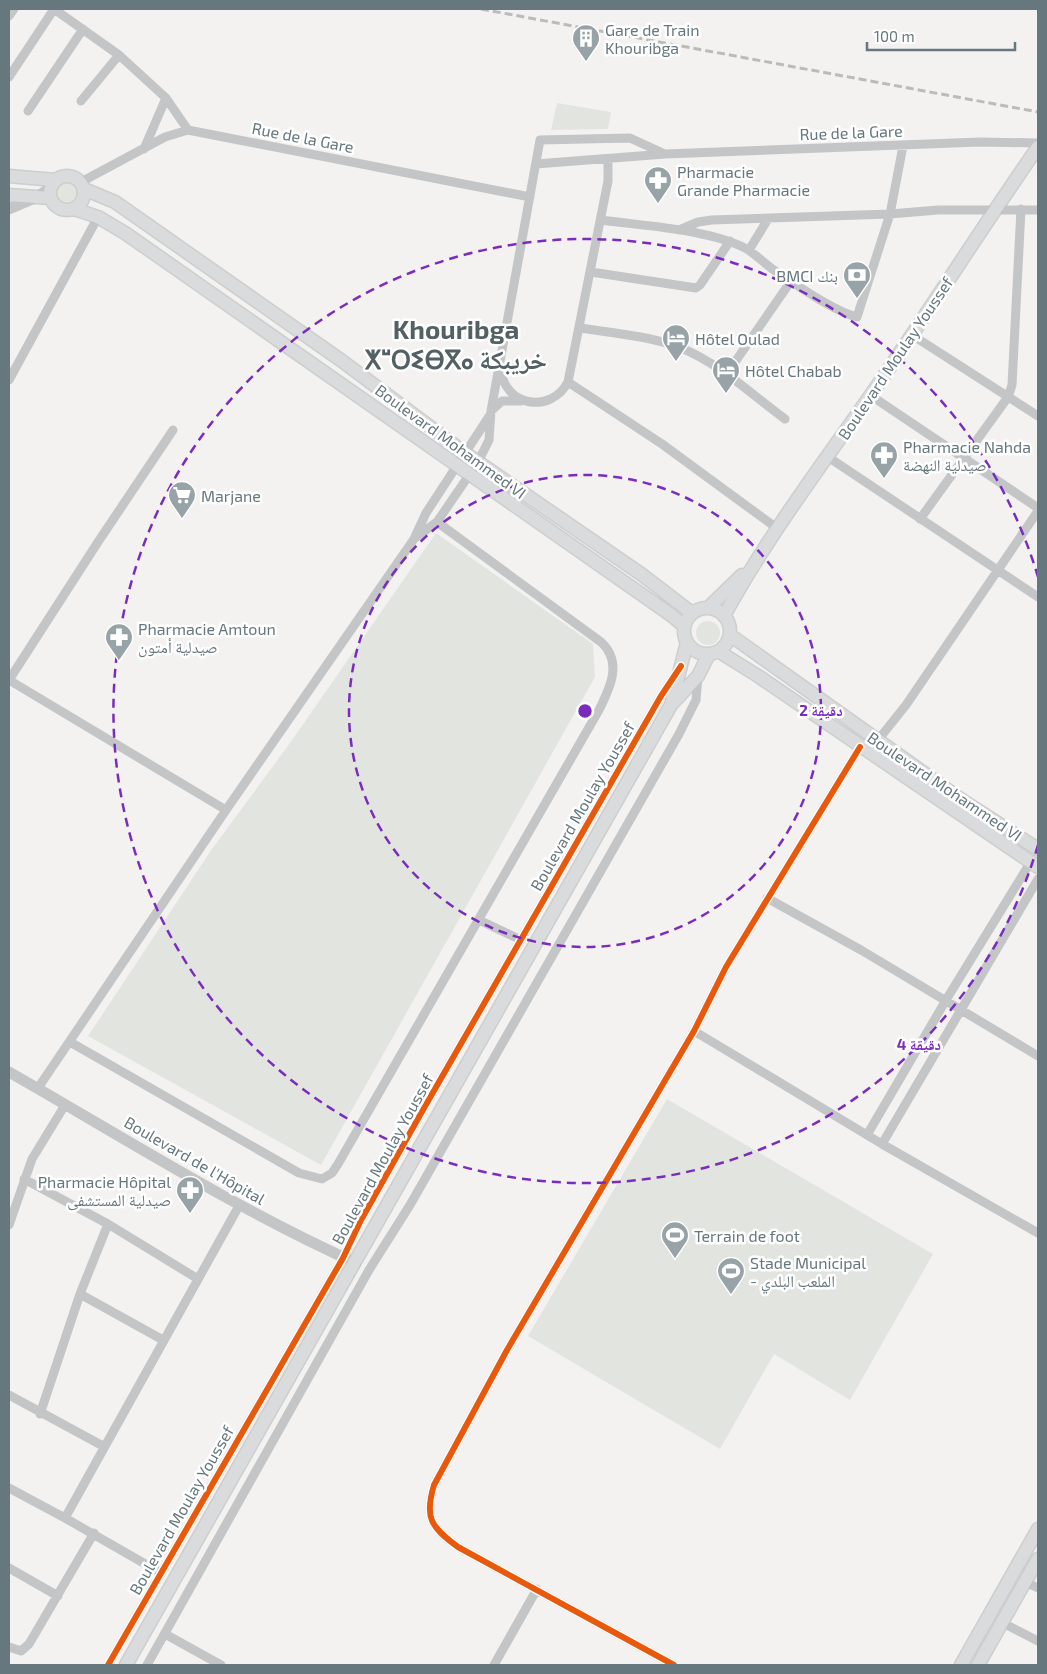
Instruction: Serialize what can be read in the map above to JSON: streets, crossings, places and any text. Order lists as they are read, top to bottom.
{
  "streets": {
    "main road": ["Boulevard Moulay Youssef", "Boulevard Mohammed VI"],
    "street": ["Rue de la Gare", "Boulevard de l'Hôpital"]
  },
  "crossings": [
    ["Rue de la Gare", "Boulevard Mohammed VI"],
    ["Boulevard Moulay Youssef", "Boulevard Mohammed VI"],
    ["Boulevard Moulay Youssef", "Boulevard de l'Hôpital"]
  ],
  "districts": ["Khouribga ⵅⵯⵔⵉⴱⴳⴰ خريبكة"],
  "places": {
    "building": ["Gare de Train Khouribga"],
    "pharmacy": [
      "Pharmacie Grande Pharmacie",
      "Pharmacie Nahda صيدلية النهضة",
      "Pharmacie Amtoun صيدلية أمتون",
      "Pharmacie Hôpital صيدلية المستشفى"
    ],
    "bank": ["BMCI بنك"],
    "hotel": ["Hôtel Oulad", "Hôtel Chabab"],
    "supermarket": ["Marjane"],
    "sports": ["Terrain de foot", "Stade Municipal - الملعب البلدي"]
  },
  "scale_bar": "100 m",
  "rings": ["2 دقيقة", "4 دقيقة"]
}
